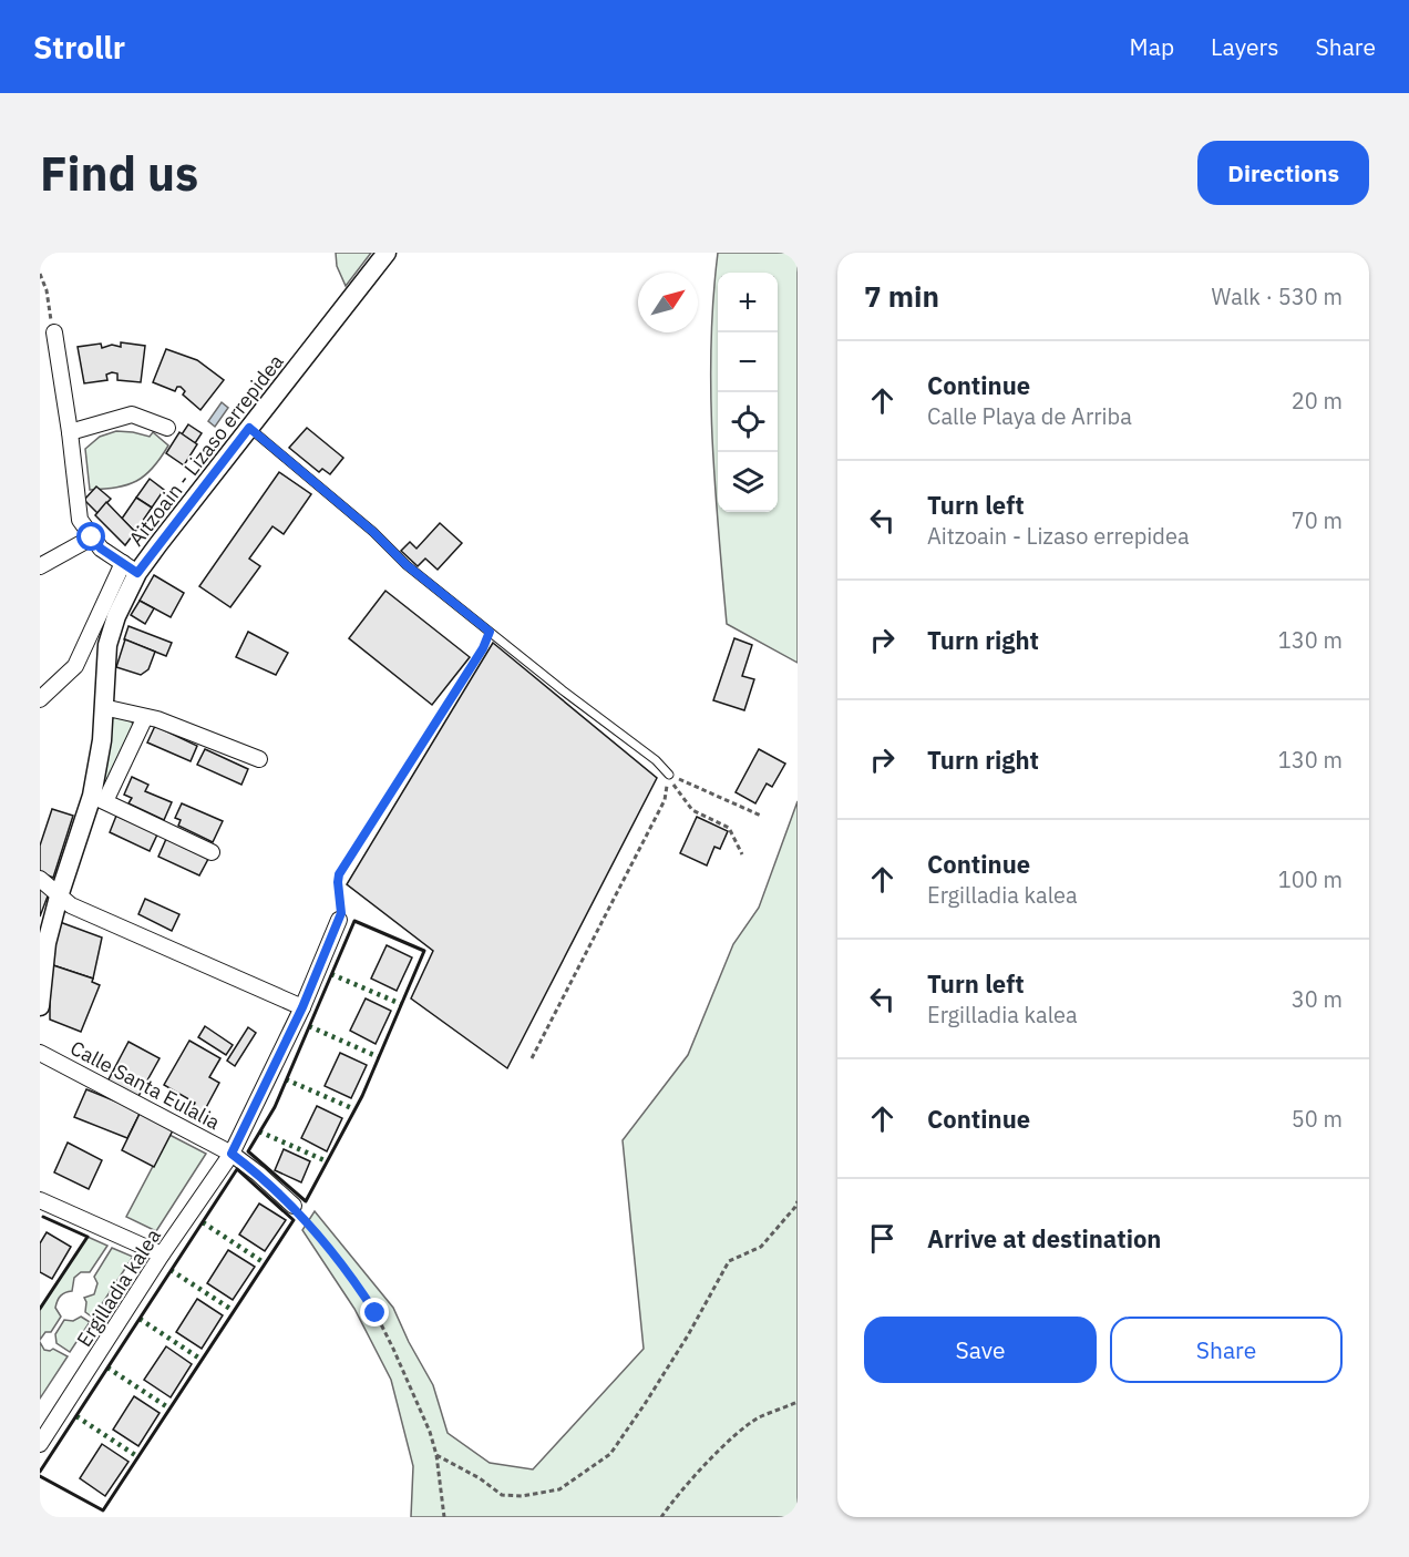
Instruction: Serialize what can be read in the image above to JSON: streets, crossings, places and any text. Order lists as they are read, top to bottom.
{
  "streets": {
    "street": ["Aitzoain - Lizaso errepidea", "Calle Santa Eulalia", "Ergilladia kalea"]
  },
  "crossings": [
    ["Calle Santa Eulalia", "Ergilladia kalea"]
  ],
  "north": "top right",
  "page": {
    "header": "Strollr",
    "nav": ["Map", "Layers", "Share"],
    "buttons": [
      "Directions",
      ["Save", "Share"]
    ],
    "title": "Find us",
    "heading": ["7 min", "Walk · 530 m"],
    "map_buttons": ["+", "−"],
    "list": [
      ["Continue", "Calle Playa de Arriba", "20 m"],
      ["Turn left", "Aitzoain - Lizaso errepidea", "70 m"],
      ["Turn right", "130 m"],
      ["Turn right", "130 m"],
      ["Continue", "Ergilladia kalea", "100 m"],
      ["Turn left", "Ergilladia kalea", "30 m"],
      ["Continue", "50 m"],
      "Arrive at destination"
    ]
  }
}
